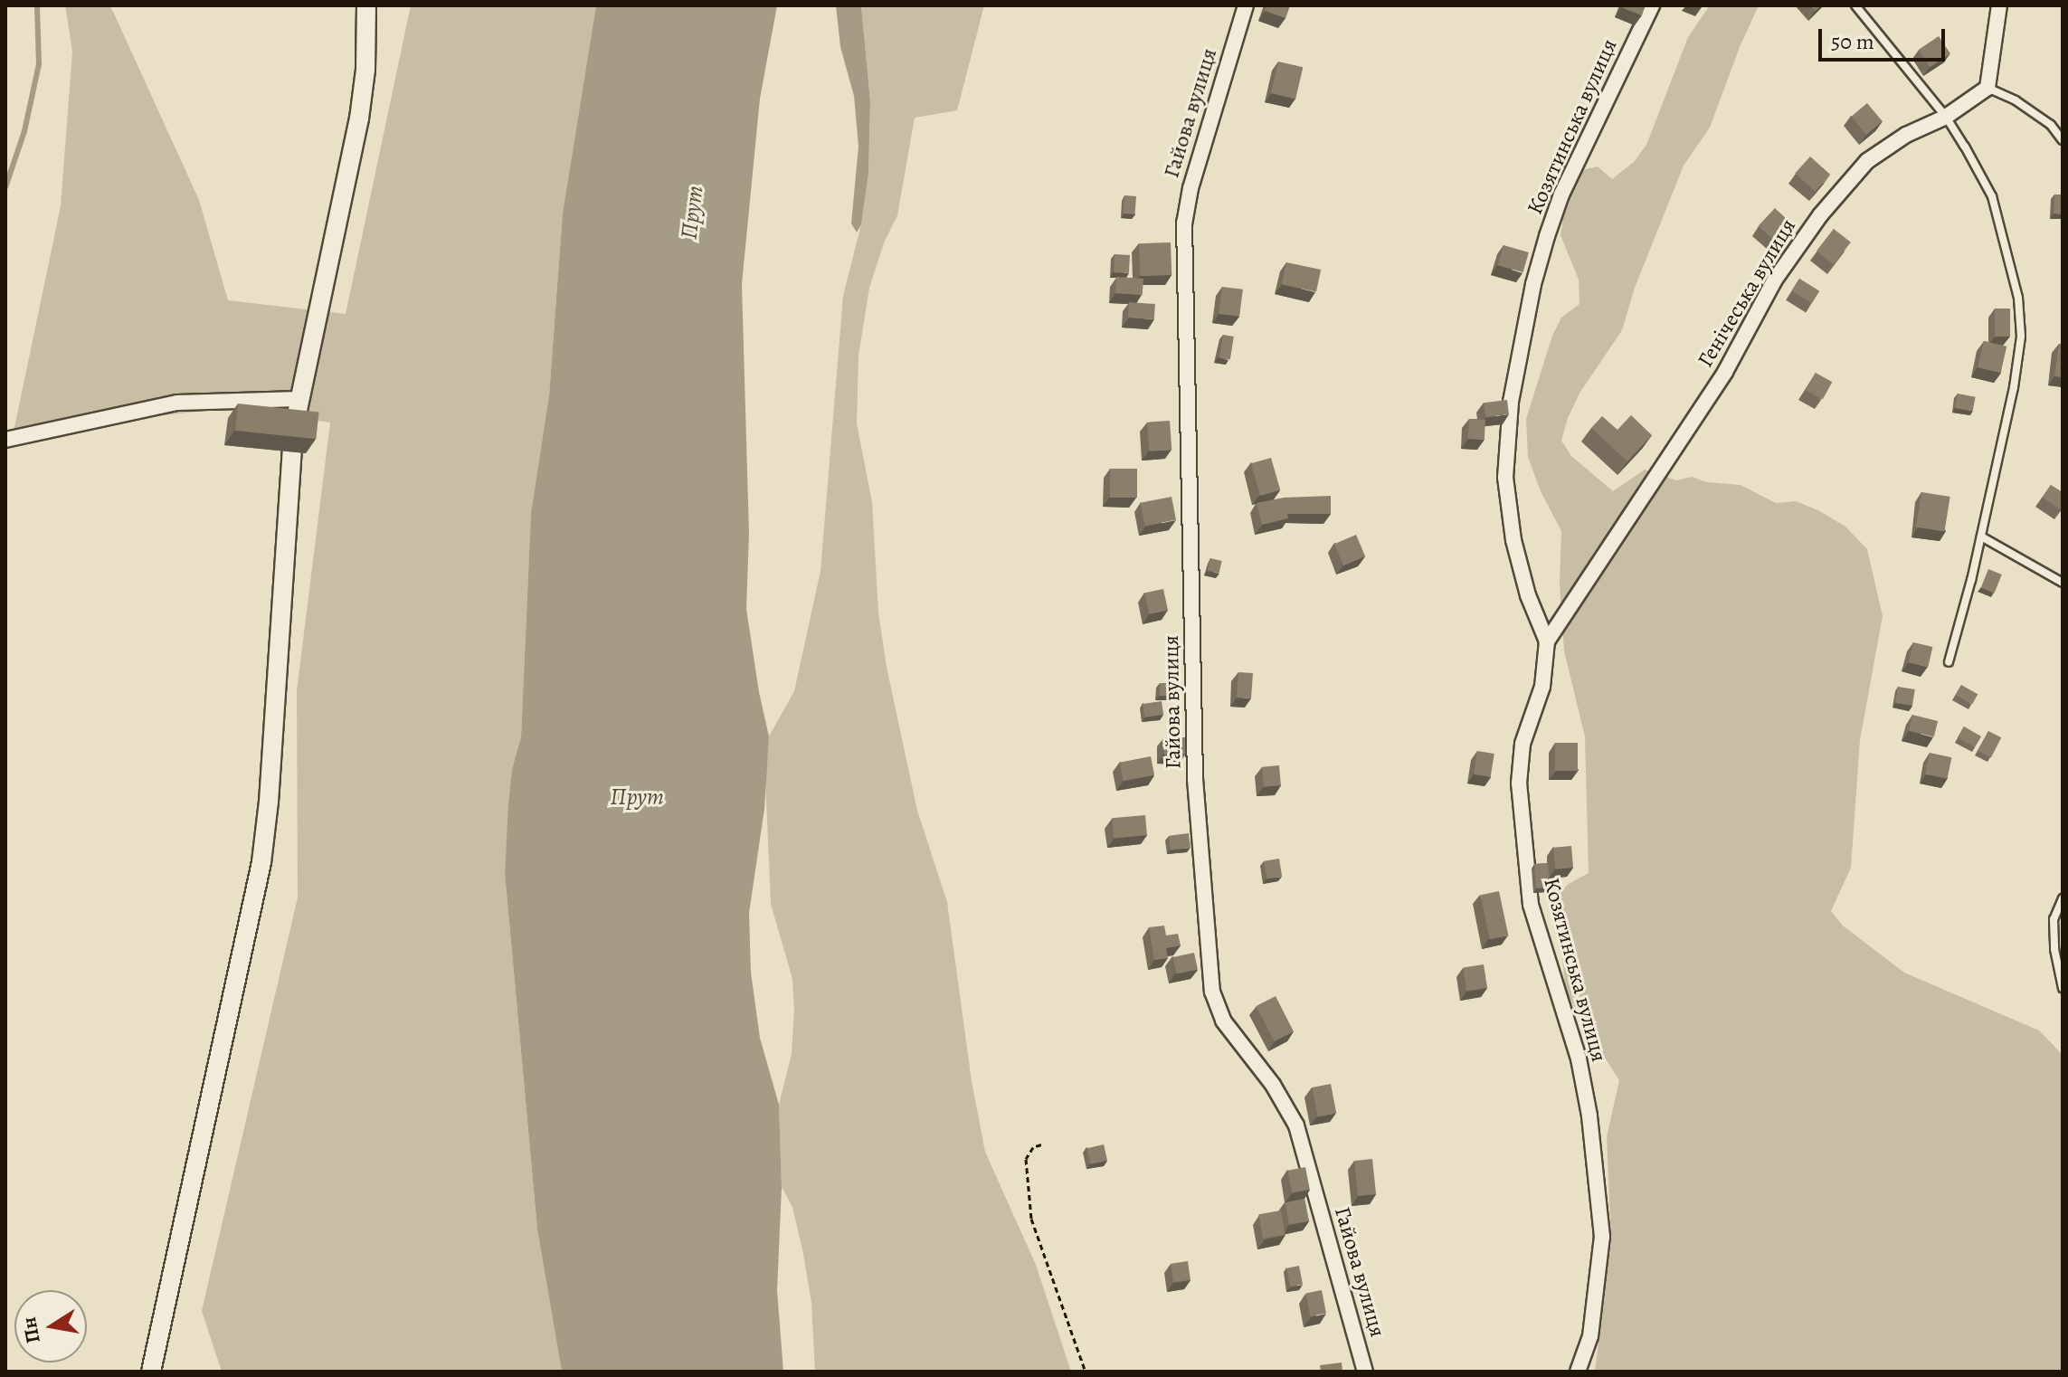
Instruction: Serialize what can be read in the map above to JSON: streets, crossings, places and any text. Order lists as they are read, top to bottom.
{
  "streets": {
    "street": ["Гайова вулиця", "Козятинська вулиця", "Генічеська вулиця"]
  },
  "crossings": [
    ["Козятинська вулиця", "Генічеська вулиця"]
  ],
  "water": ["Прут"],
  "scale_bar": "50 m",
  "north": "left"
}
